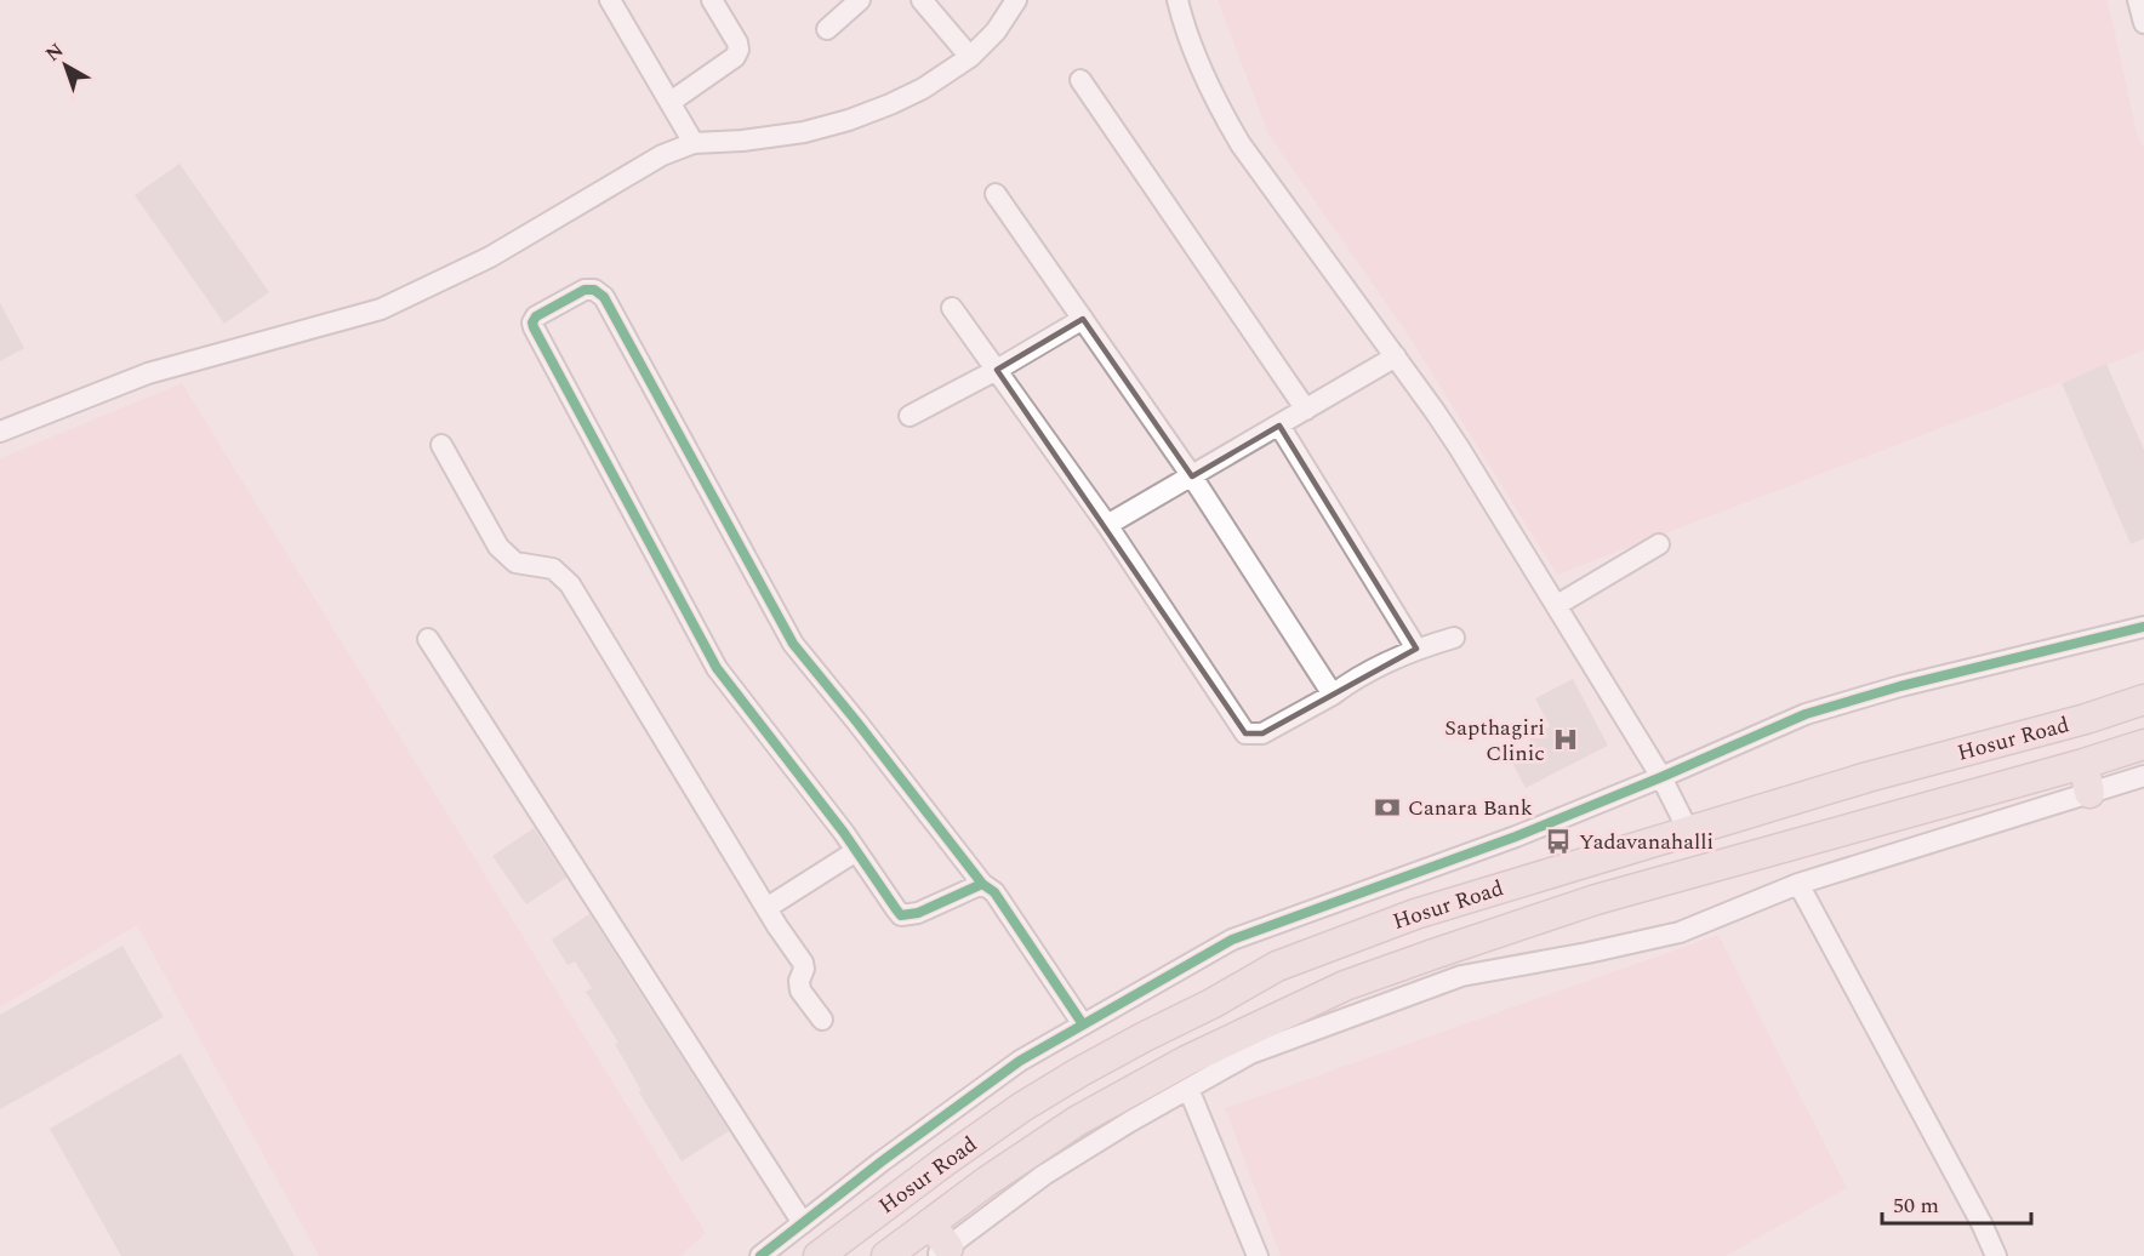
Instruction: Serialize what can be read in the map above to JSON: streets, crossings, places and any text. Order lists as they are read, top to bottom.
{
  "streets": {
    "highway": ["Hosur Road"]
  },
  "places": {
    "hospital": ["Sapthagiri Clinic"],
    "bank": ["Canara Bank"],
    "bus stop": ["Yadavanahalli"]
  },
  "scale_bar": "50 m",
  "north": "top left"
}
